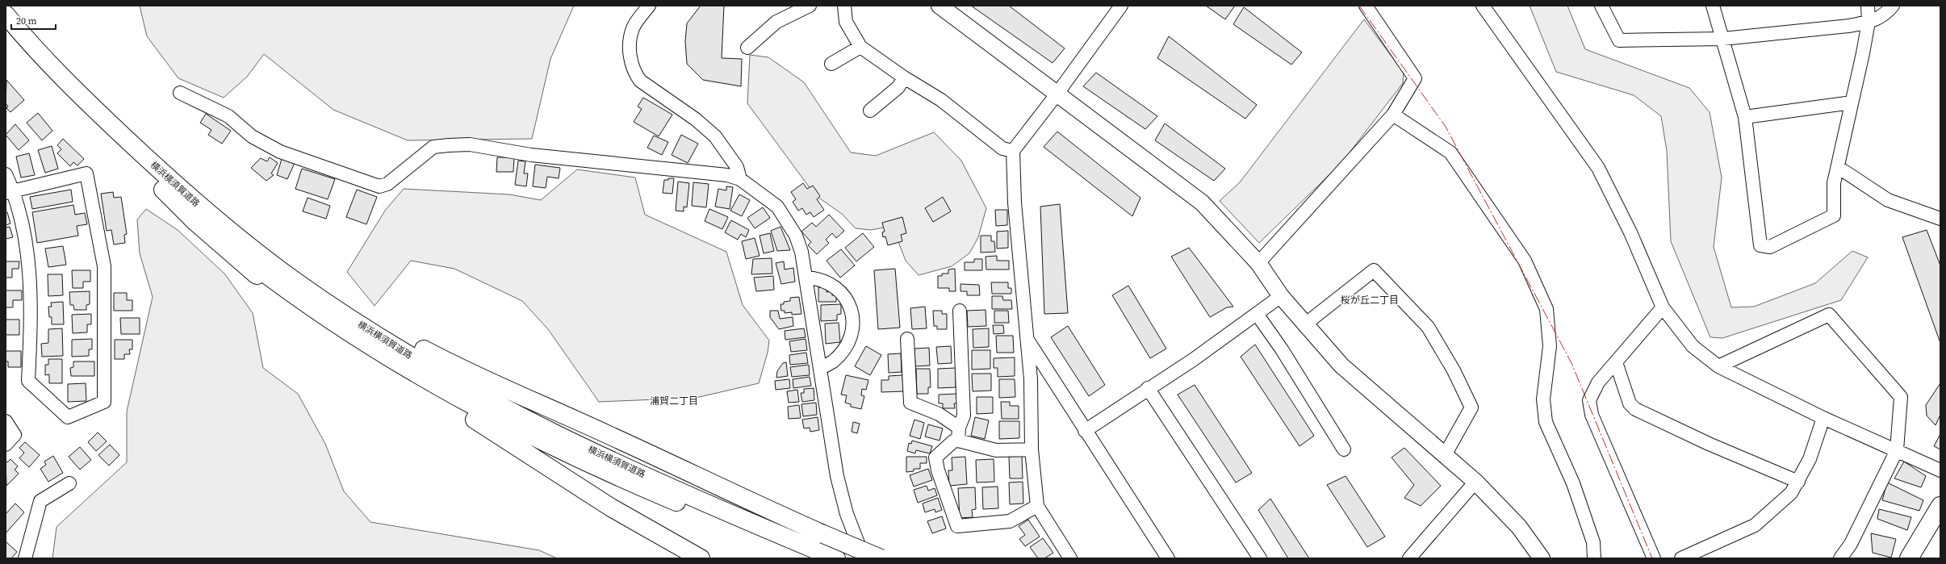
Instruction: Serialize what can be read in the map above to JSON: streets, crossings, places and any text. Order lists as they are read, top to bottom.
{
  "streets": {
    "main road": ["横浜横須賀道路"]
  },
  "districts": ["桜が丘二丁目", "浦賀二丁目"],
  "scale_bar": "20 m"
}
